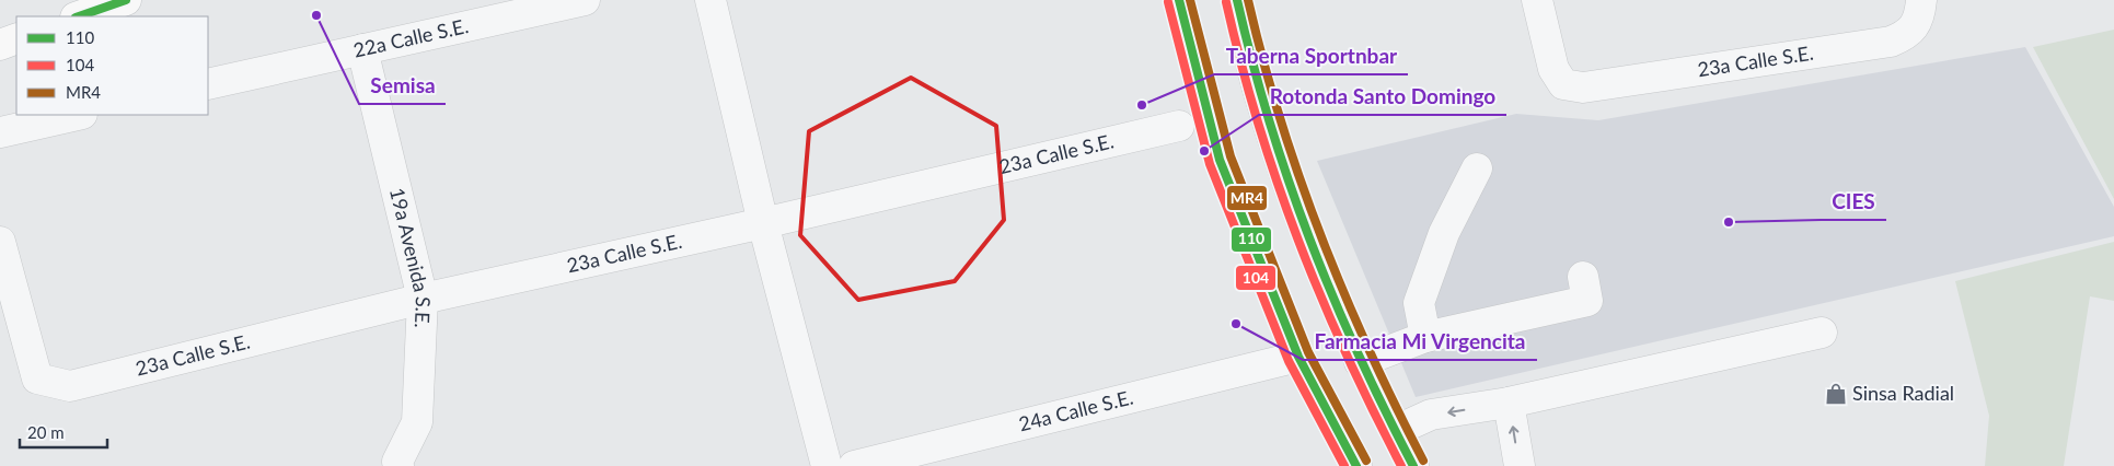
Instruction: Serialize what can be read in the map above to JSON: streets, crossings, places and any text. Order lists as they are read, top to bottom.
{
  "streets": {
    "street": [
      "22a Calle S.E.",
      "23a Calle S.E.",
      "19a Avenida S.E.",
      "24a Calle S.E."
    ]
  },
  "crossings": [
    ["22a Calle S.E.", "19a Avenida S.E."],
    ["23a Calle S.E.", "19a Avenida S.E."]
  ],
  "places": {
    "other": [
      "Semisa",
      "Taberna Sportnbar",
      "Rotonda Santo Domingo",
      "CIES",
      "Farmacia Mi Virgencita"
    ],
    "shop": ["Sinsa Radial"]
  },
  "lines": ["transit line 110", "transit line MR4", "transit line 104"],
  "legend": ["110", "104", "MR4"],
  "scale_bar": "20 m"
}
